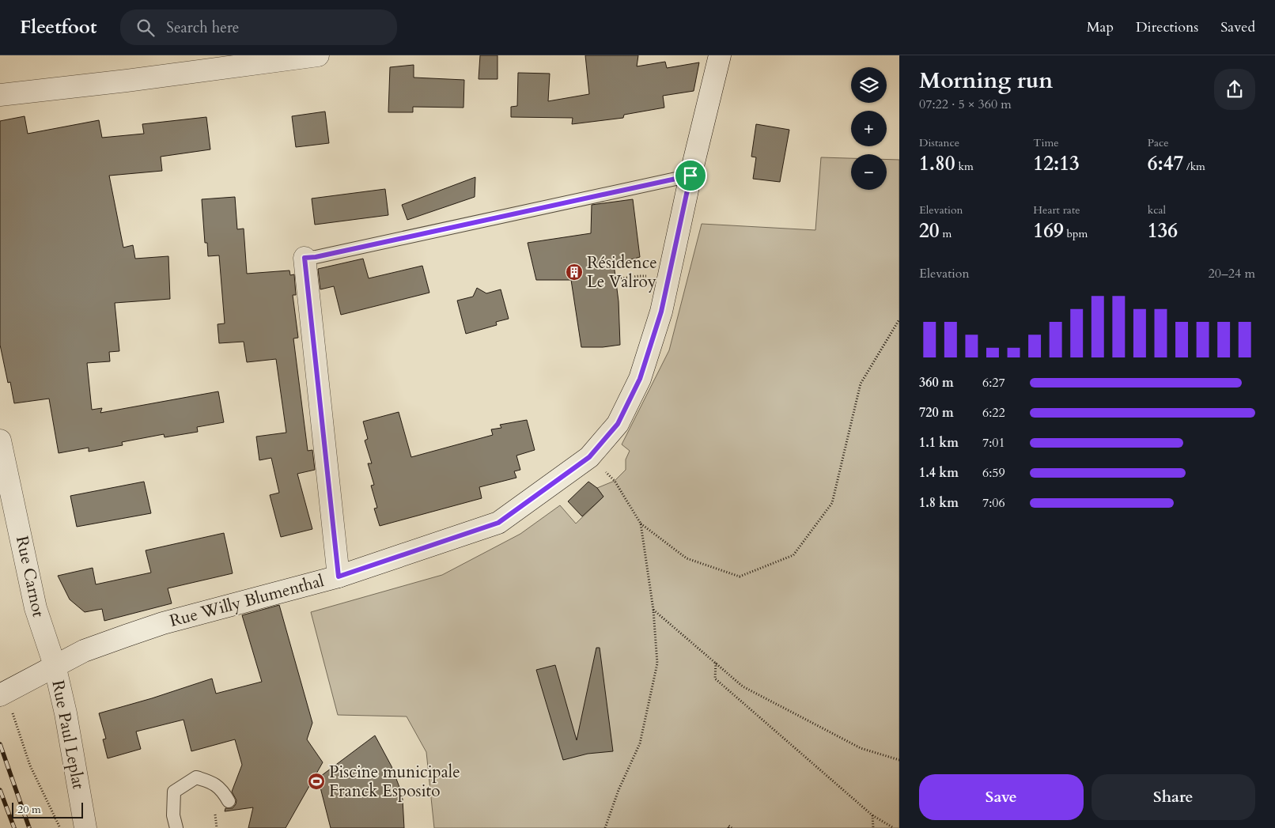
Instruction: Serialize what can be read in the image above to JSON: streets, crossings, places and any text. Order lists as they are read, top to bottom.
{
  "streets": {
    "main road": ["Rue Carnot", "Rue Willy Blumenthal", "Rue Paul Leplat"]
  },
  "crossings": [
    ["Rue Carnot", "Rue Willy Blumenthal"],
    ["Rue Carnot", "Rue Paul Leplat"],
    ["Rue Willy Blumenthal", "Rue Paul Leplat"]
  ],
  "places": {
    "building": ["Résidence Le Valroy"],
    "sports": ["Piscine municipale Franck Esposito"]
  },
  "scale_bar": "20 m",
  "page": {
    "header": "Fleetfoot",
    "search": "Search here",
    "nav": ["Map", "Directions", "Saved"],
    "heading": ["Morning run", "07:22 · 5 × 360 m"],
    "map_buttons": ["+", "−"],
    "stats": [
      ["Distance", "1.80 km"],
      ["Time", "12:13"],
      ["Pace", "6:47 /km"],
      ["Elevation", "20 m"],
      ["Heart rate", "169 bpm"],
      ["kcal", "136"]
    ],
    "chart": ["Elevation", "20–24 m"],
    "list": [
      {
        "name": "360 m",
        "note": "6:27"
      },
      {
        "name": "720 m",
        "note": "6:22"
      },
      {
        "name": "1.1 km",
        "note": "7:01"
      },
      {
        "name": "1.4 km",
        "note": "6:59"
      },
      {
        "name": "1.8 km",
        "note": "7:06"
      }
    ],
    "buttons": ["Save", "Share"],
    "scale": "20 m"
  }
}
